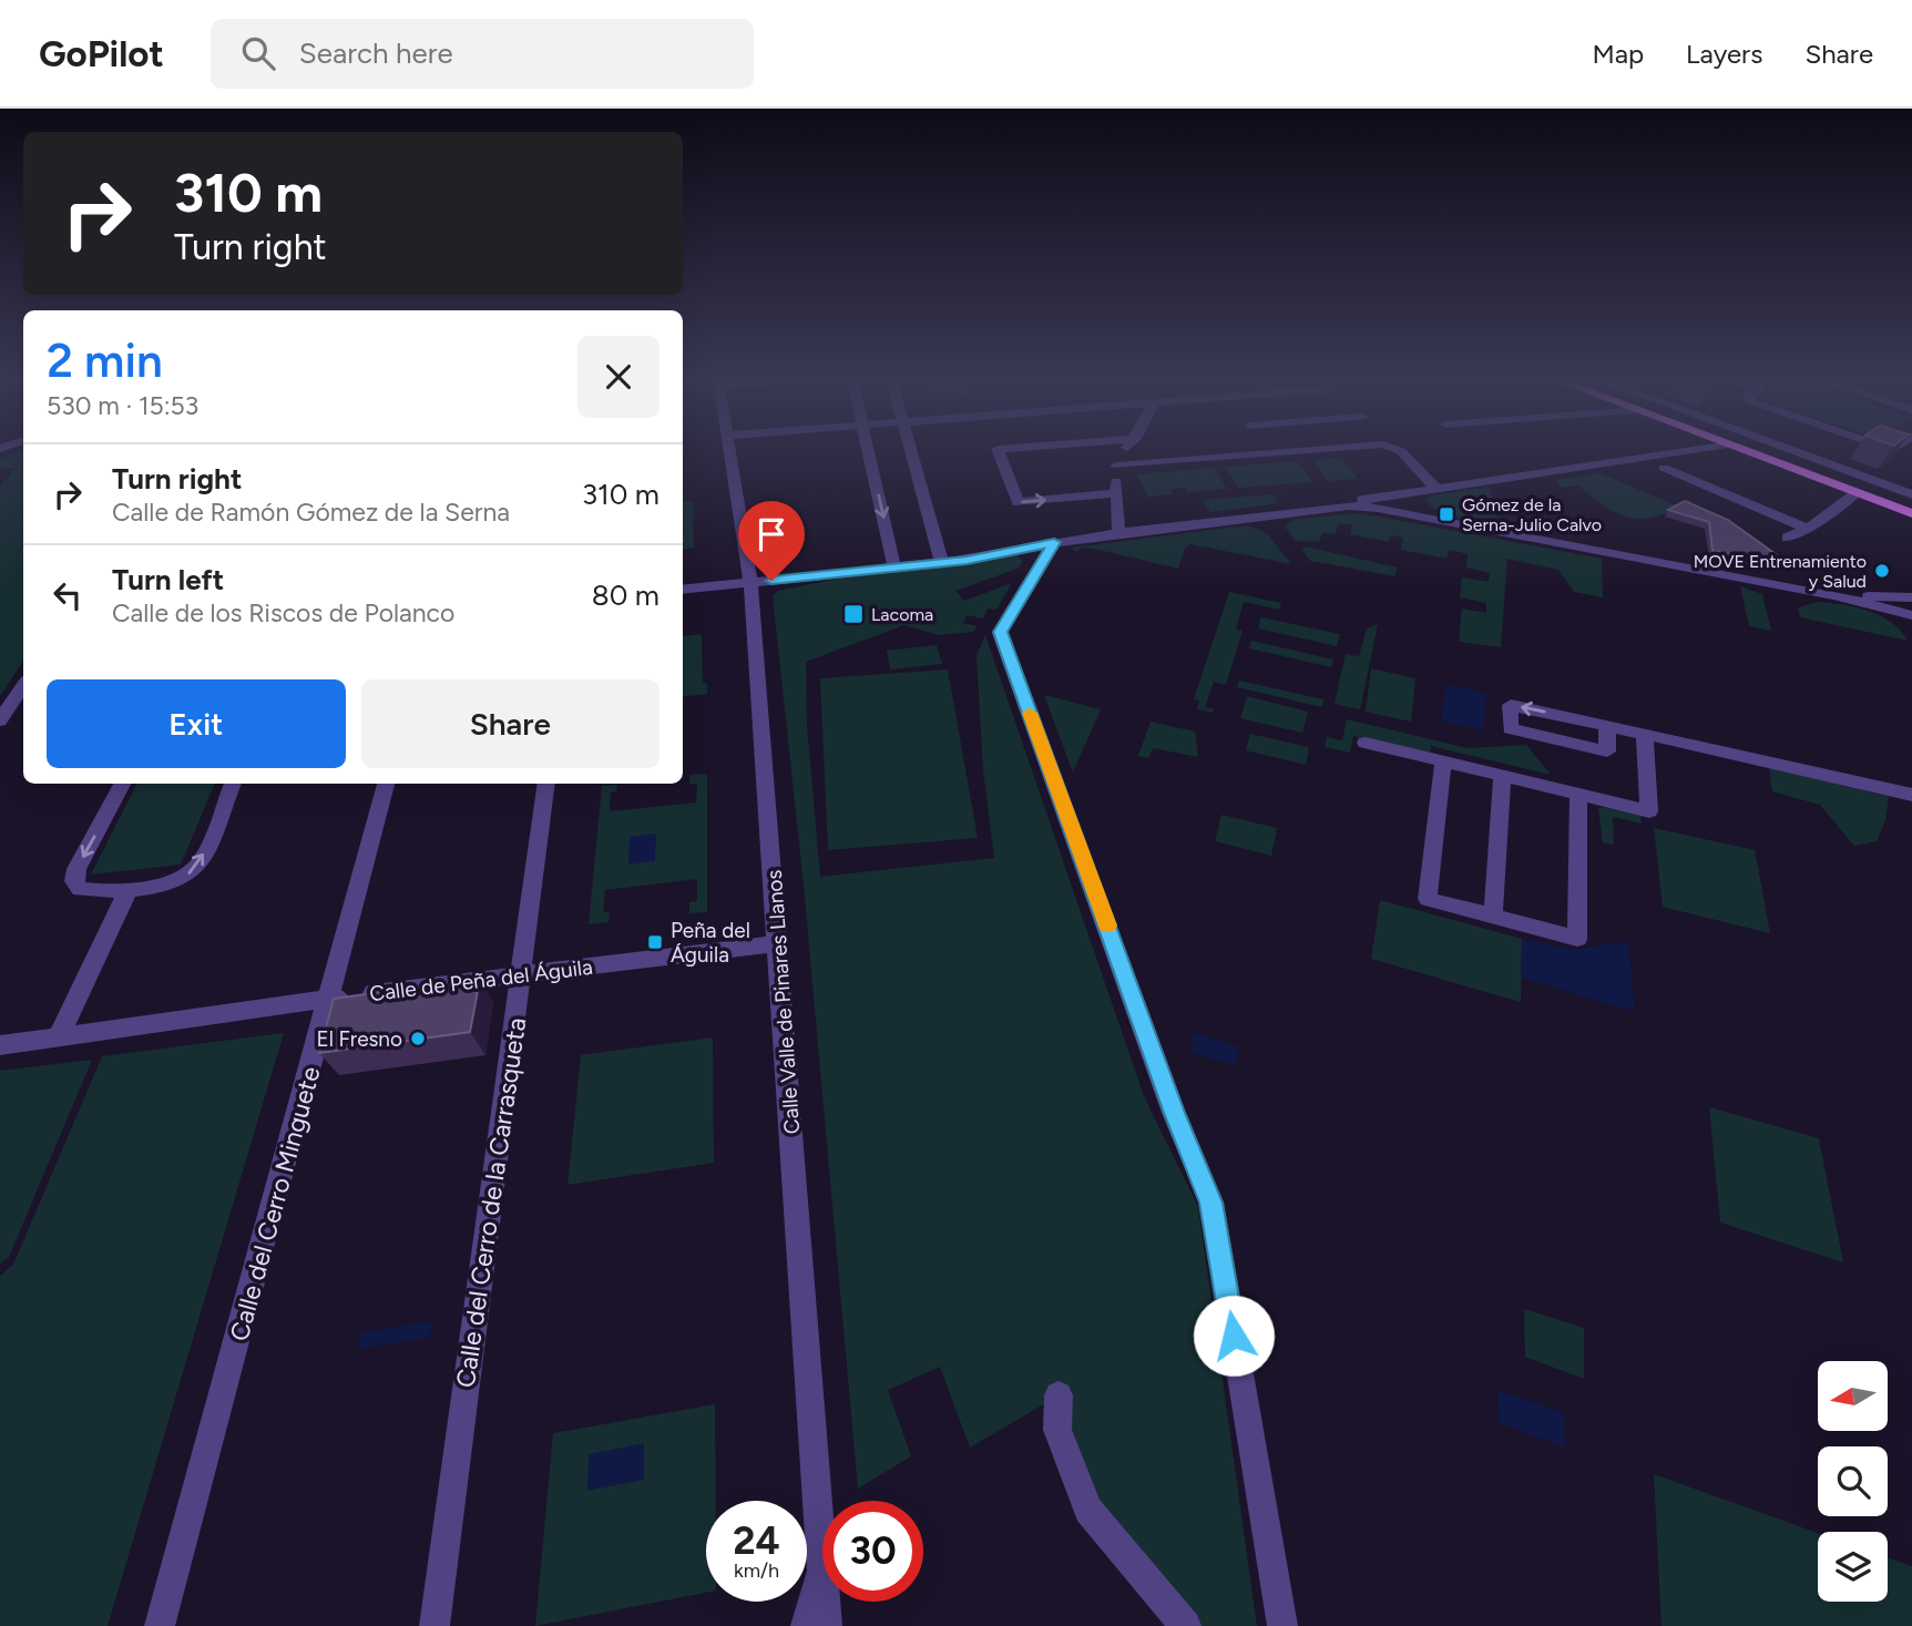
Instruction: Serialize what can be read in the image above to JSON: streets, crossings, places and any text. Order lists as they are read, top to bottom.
{
  "streets": {
    "street": [
      "Calle de Peña del Águila",
      "Calle Valle de Pinares Llanos",
      "Calle del Cerro de la Carrasqueta",
      "Calle del Cerro Minguete"
    ]
  },
  "crossings": [
    ["Calle de Peña del Águila", "Calle Valle de Pinares Llanos"],
    ["Calle de Peña del Águila", "Calle del Cerro de la Carrasqueta"],
    ["Calle de Peña del Águila", "Calle del Cerro Minguete"]
  ],
  "places": {
    "transit": ["Gómez de la Serna-Julio Calvo", "Lacoma", "Peña del Águila"],
    "other": ["MOVE Entrenamiento y Salud", "El Fresno"]
  },
  "north": "left",
  "page": {
    "header": "GoPilot",
    "search": "Search here",
    "nav": ["Map", "Layers", "Share"],
    "turn": ["310 m", "Turn right"],
    "heading": ["2 min", "530 m · 15:53"],
    "list": [
      {
        "name": "Turn right",
        "note": "Calle de Ramón Gómez de la Serna",
        "value": "310 m"
      },
      {
        "name": "Turn left",
        "note": "Calle de los Riscos de Polanco",
        "value": "80 m"
      }
    ],
    "buttons": ["Exit", "Share"],
    "speed": "24 km/h",
    "limit": "30"
  }
}
